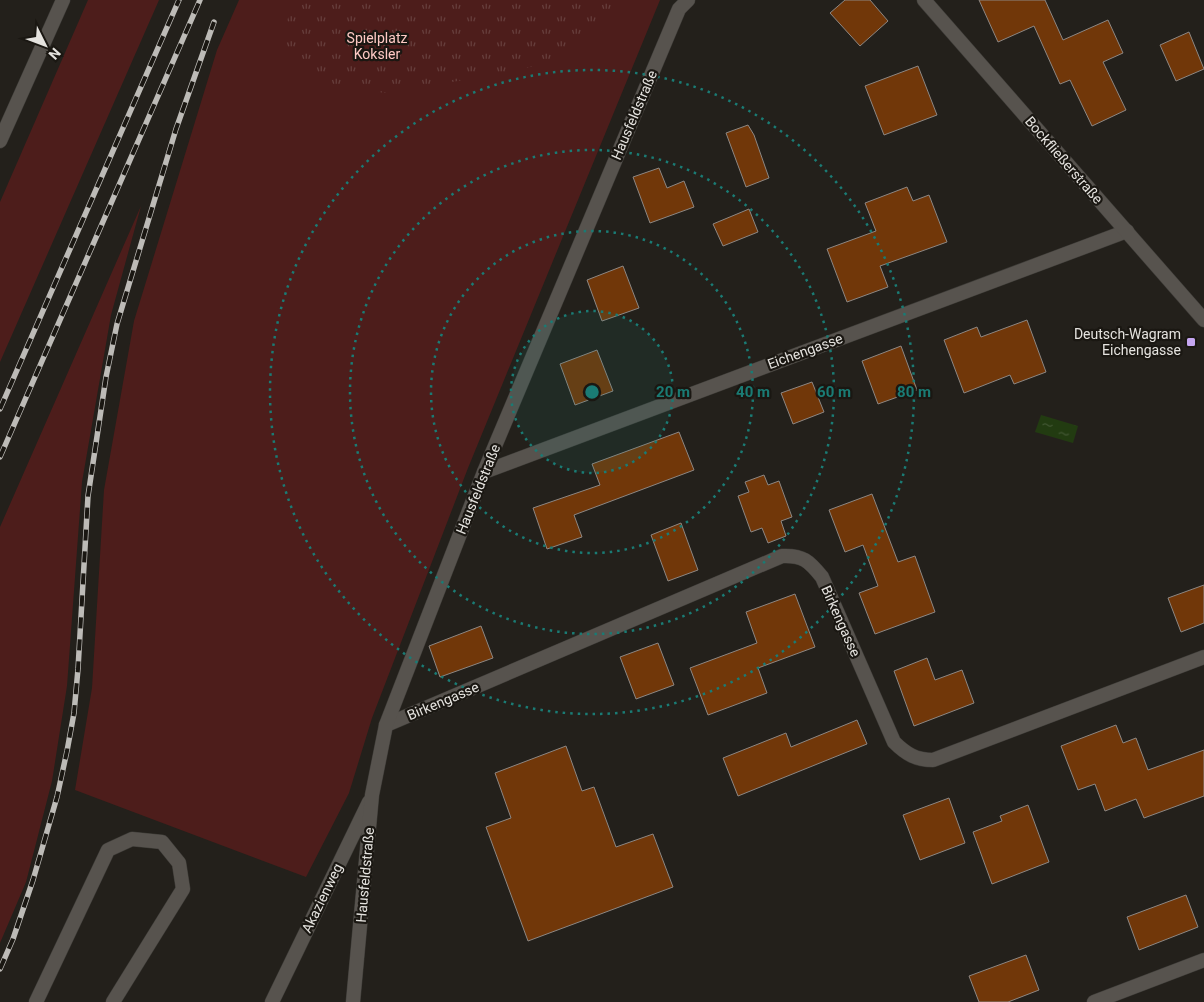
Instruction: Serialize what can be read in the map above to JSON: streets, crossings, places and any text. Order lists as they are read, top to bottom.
{
  "streets": {
    "street": [
      "Hausfeldstraße",
      "Bockfließerstraße",
      "Eichengasse",
      "Birkengasse",
      "Akazienweg"
    ]
  },
  "crossings": [
    ["Hausfeldstraße", "Eichengasse"],
    ["Hausfeldstraße", "Birkengasse"],
    ["Hausfeldstraße", "Akazienweg"],
    ["Bockfließerstraße", "Eichengasse"]
  ],
  "parks": ["Spielplatz Koksler"],
  "places": {
    "transit": ["Deutsch-Wagram Eichengasse"]
  },
  "north": "bottom right",
  "rings": [
    "20 m",
    "40 m",
    "60 m",
    "80 m"
  ]
}
